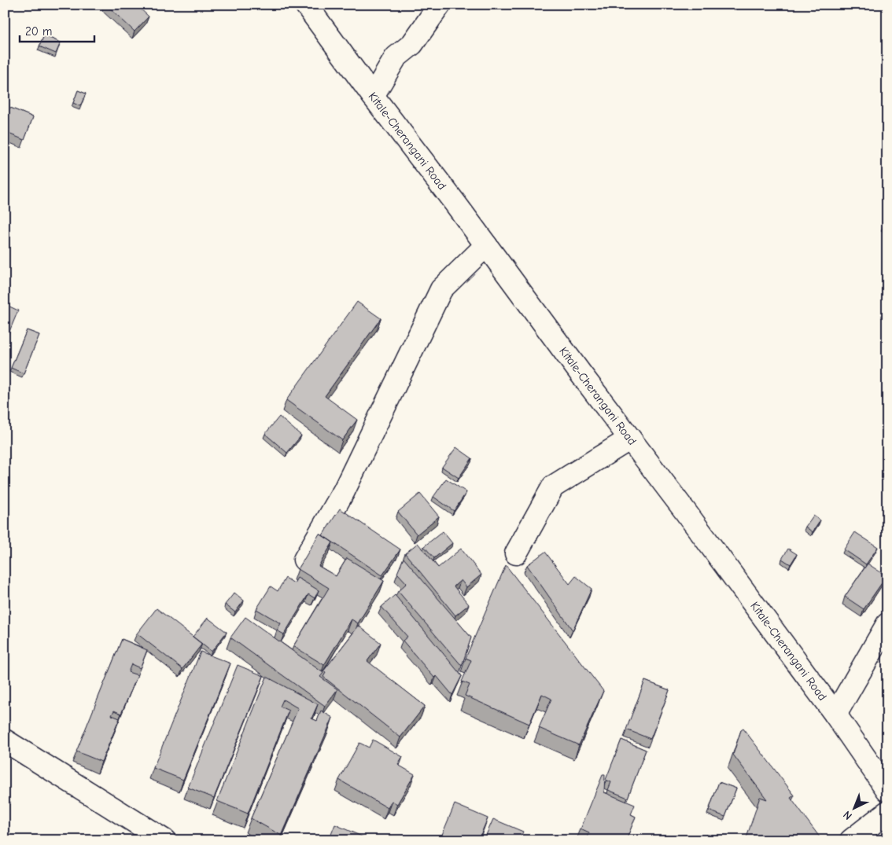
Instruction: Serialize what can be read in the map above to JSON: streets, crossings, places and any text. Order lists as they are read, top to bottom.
{
  "streets": {
    "main road": ["Kitale-Cherangani Road"]
  },
  "scale_bar": "20 m",
  "north": "bottom left"
}
